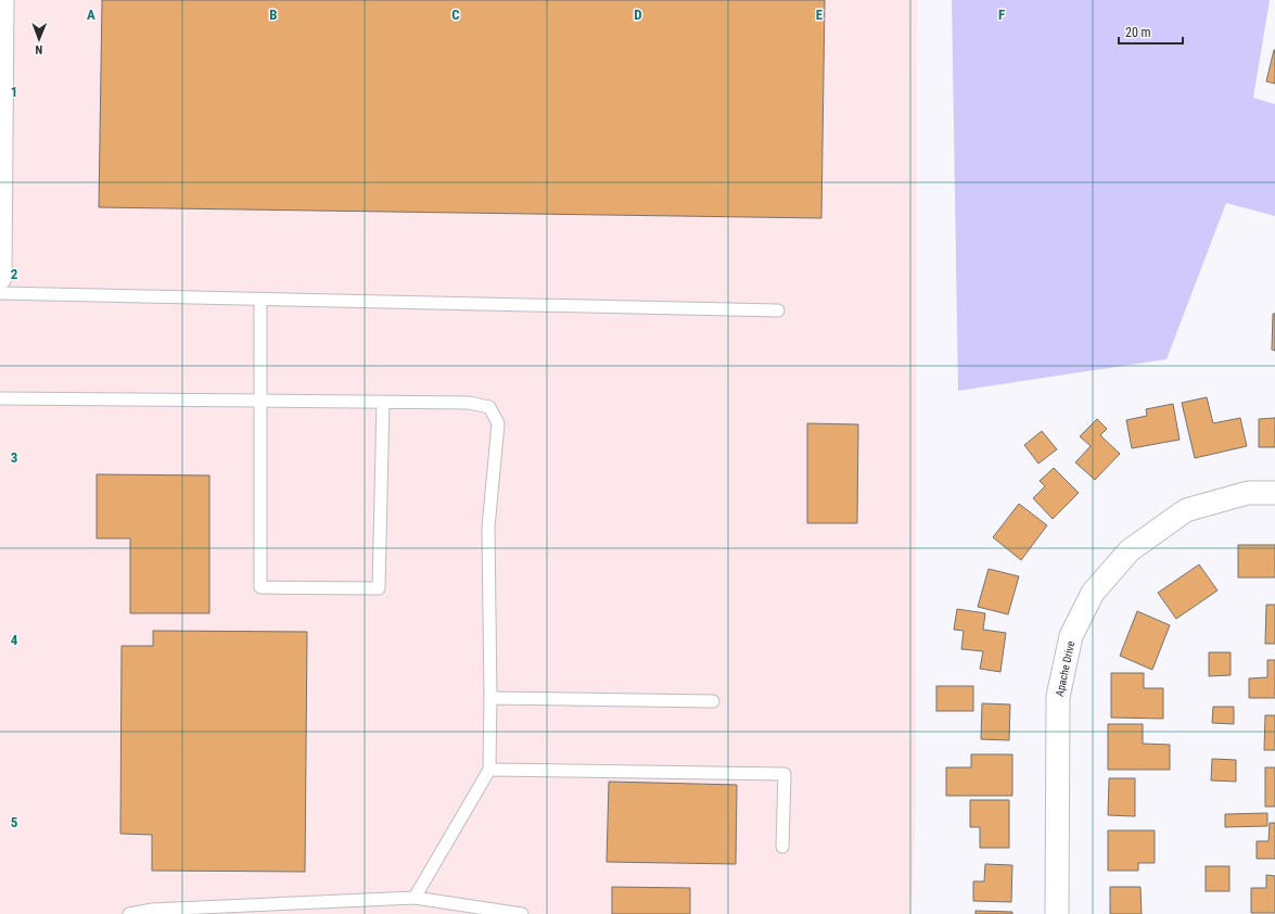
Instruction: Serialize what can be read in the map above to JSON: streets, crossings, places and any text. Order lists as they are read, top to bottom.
{
  "streets": {
    "street": ["Apache Drive"]
  },
  "scale_bar": "20 m",
  "north": "bottom",
  "grid": {
    "columns": [
      "A",
      "B",
      "C",
      "D",
      "E",
      "F"
    ],
    "rows": [
      "1",
      "2",
      "3",
      "4",
      "5"
    ]
  }
}
